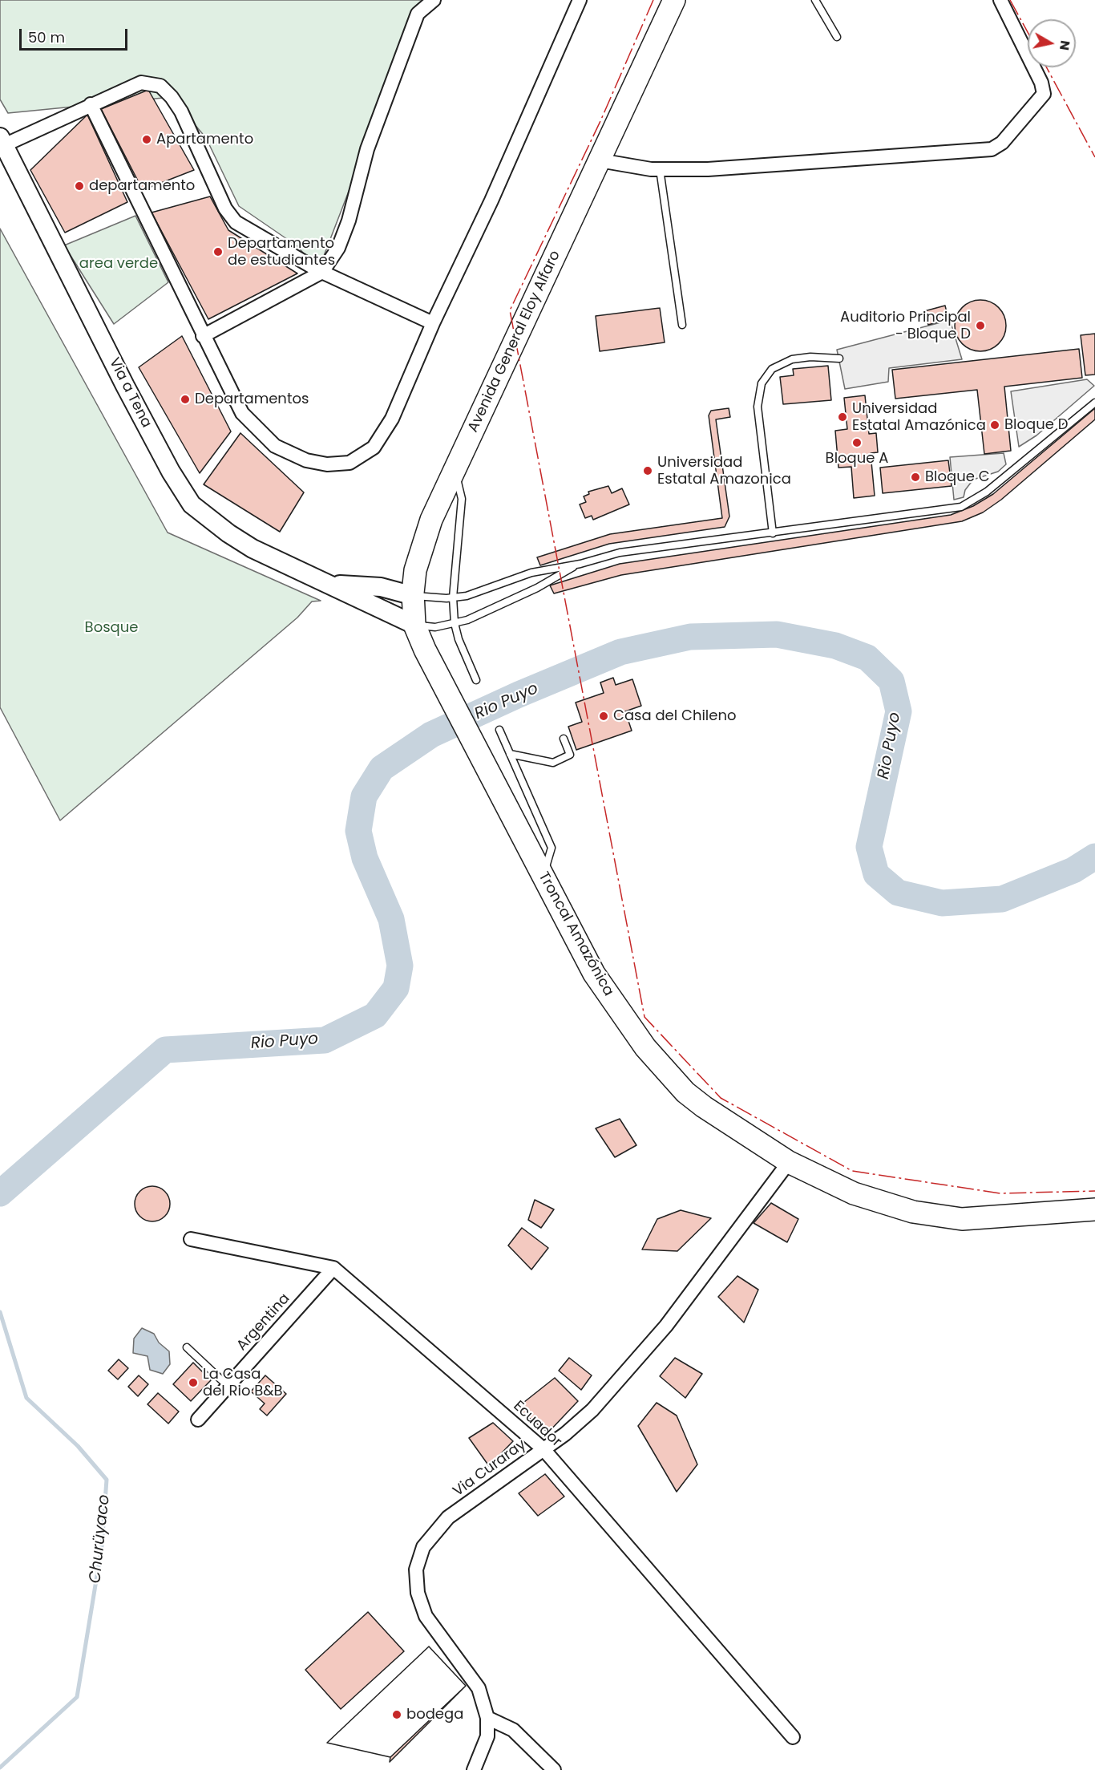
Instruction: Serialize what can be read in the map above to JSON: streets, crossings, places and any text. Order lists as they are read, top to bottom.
{
  "streets": {
    "highway": ["Avenida General Eloy Alfaro", "Troncal Amazónica"],
    "main road": ["Via a Tena"],
    "street": ["Argentina", "Ecuador", "Via Curaray"]
  },
  "crossings": [
    ["Avenida General Eloy Alfaro", "Via a Tena"],
    ["Avenida General Eloy Alfaro", "Troncal Amazónica"],
    ["Troncal Amazónica", "Via Curaray"],
    ["Argentina", "Ecuador"],
    ["Ecuador", "Via Curaray"]
  ],
  "water": ["Rio Puyo", "Churüyaco"],
  "parks": ["area verde", "Bosque"],
  "places": [
    "Apartamento",
    "departamento",
    "Departamento de estudiantes",
    "Auditorio Principal - Bloque D",
    "Departamentos",
    "Universidad Estatal Amazónica",
    "Bloque D",
    "Bloque A",
    "Universidad Estatal Amazonica",
    "Bloque C",
    "Casa del Chileno",
    "La Casa del Rio B&B",
    "bodega"
  ],
  "scale_bar": "50 m",
  "north": "right"
}
